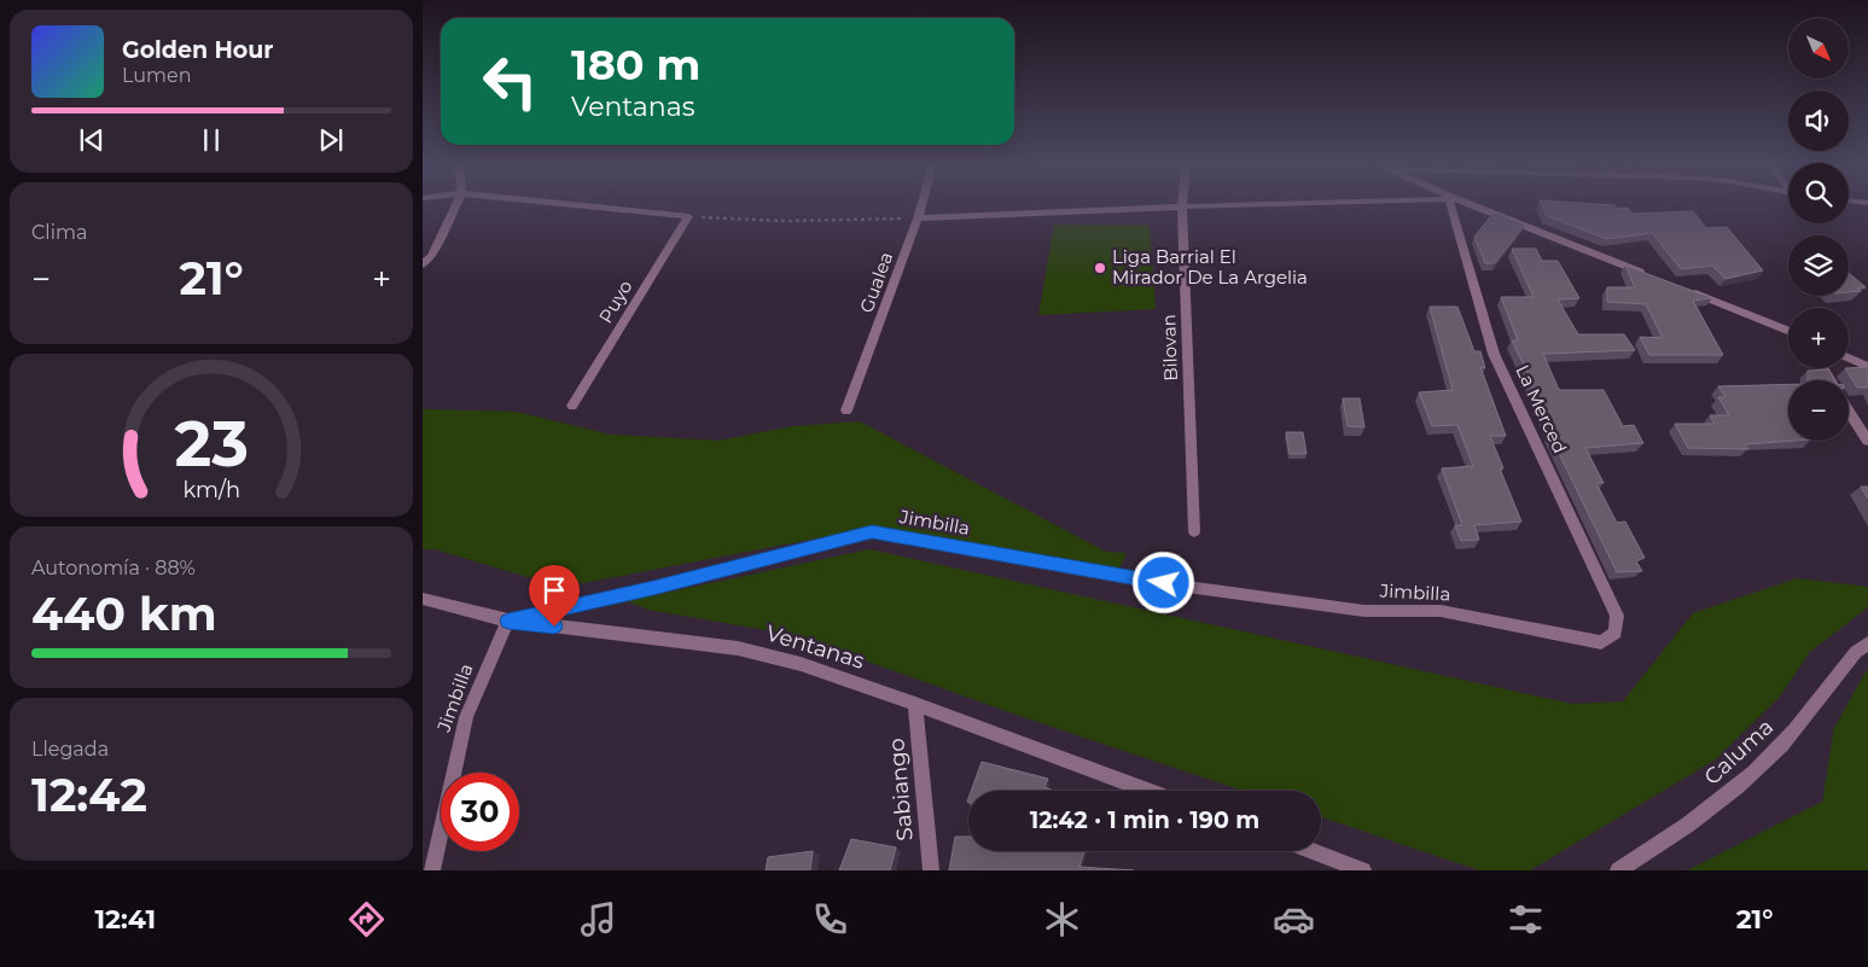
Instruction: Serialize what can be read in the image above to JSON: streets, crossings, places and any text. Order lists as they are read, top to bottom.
{
  "streets": {
    "street": [
      "Gualea",
      "Puyo",
      "Bilovan",
      "La Merced",
      "Jimbilla",
      "Ventanas",
      "Caluma",
      "Sabiango"
    ]
  },
  "crossings": [
    ["La Merced", "Jimbilla"],
    ["Jimbilla", "Ventanas"],
    ["Ventanas", "Sabiango"]
  ],
  "places": ["Liga Barrial El Mirador De La Argelia"],
  "north": "bottom right",
  "page": {
    "map_buttons": ["+", "−"],
    "turn": ["180 m", "Ventanas"],
    "song": ["Golden Hour", "Lumen"],
    "tile": [
      "Clima",
      ["Autonomía · 88%", "440 km"],
      ["Llegada", "12:42"]
    ],
    "heat": ["−", "21°", "+"],
    "limit": "30",
    "trip": "12:42 · 1 min · 190 m",
    "tabs": ["12:41", "21°"],
    "gauge": ["23", "km/h"]
  }
}
